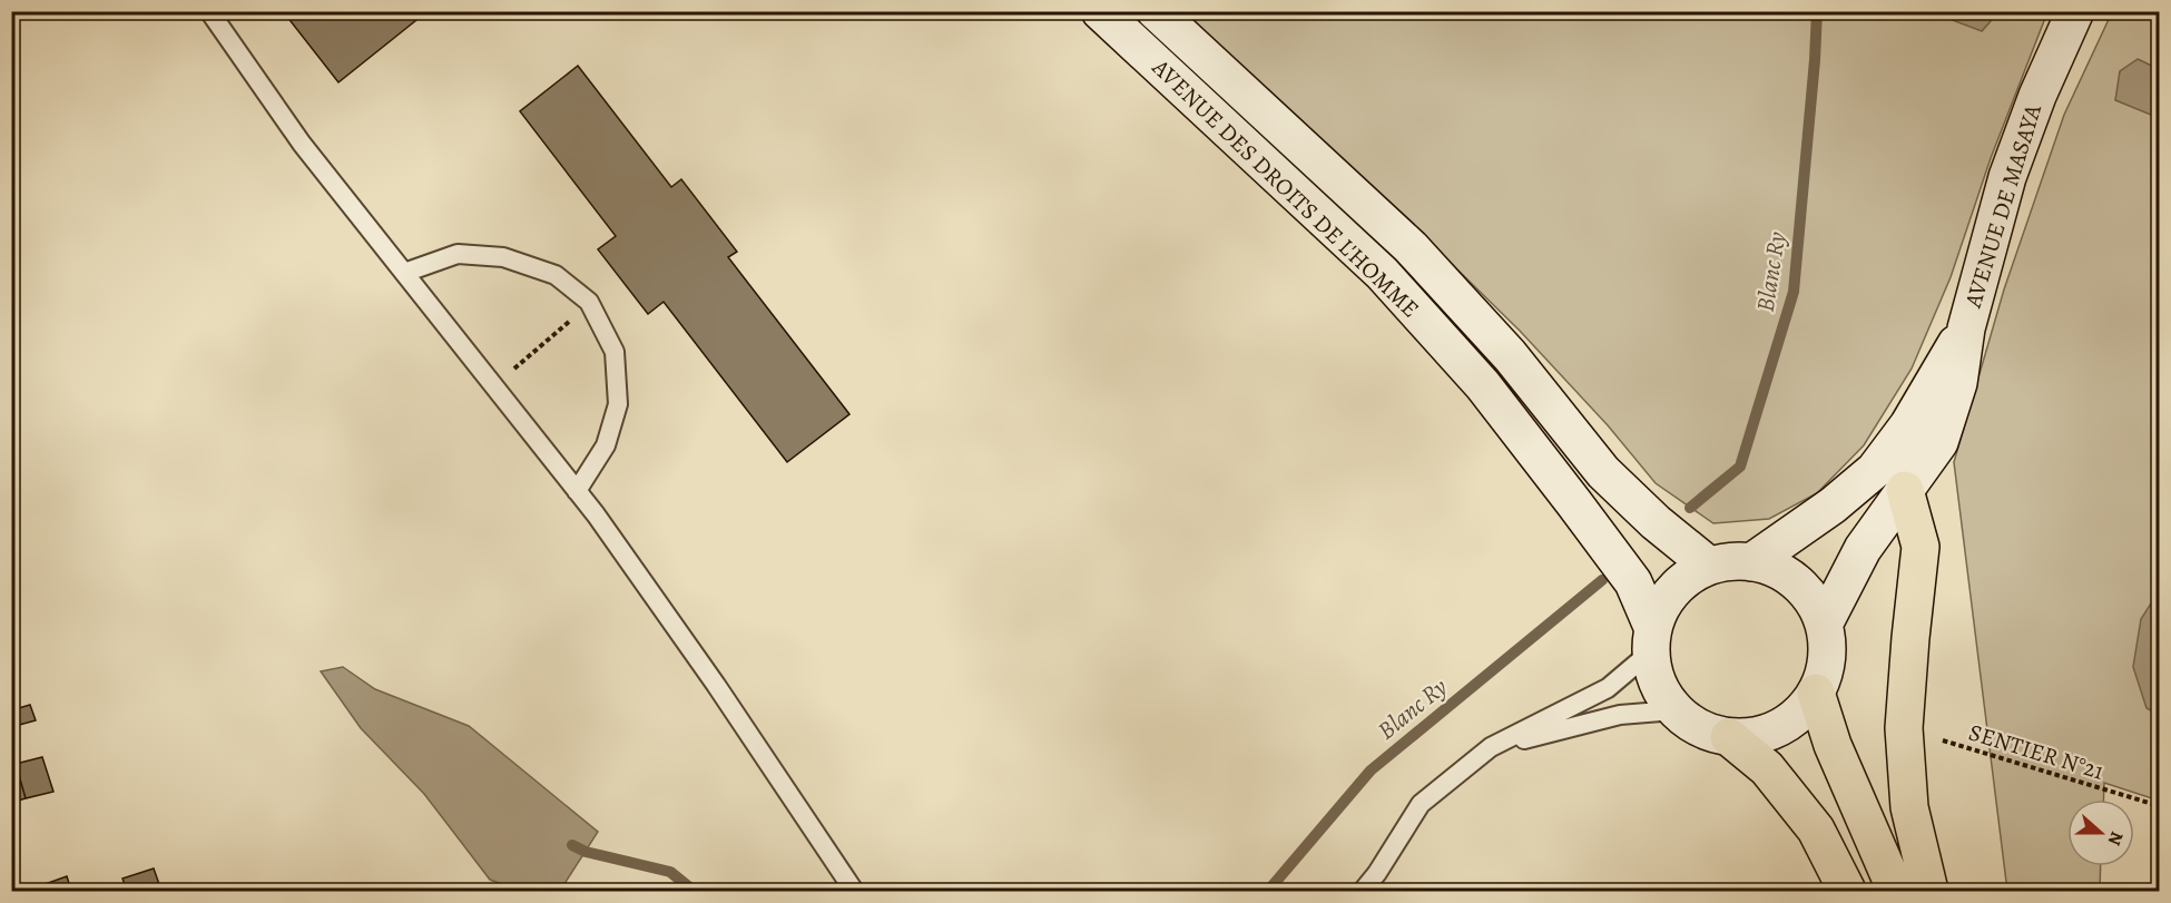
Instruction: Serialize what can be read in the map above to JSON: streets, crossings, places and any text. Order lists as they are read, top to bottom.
{
  "streets": {
    "main road": ["AVENUE DES DROITS DE L'HOMME", "AVENUE DE MASAYA"],
    "path": ["SENTIER N°21"]
  },
  "crossings": [
    ["AVENUE DES DROITS DE L'HOMME", "AVENUE DE MASAYA"]
  ],
  "water": ["Blanc Ry"],
  "north": "right"
}
